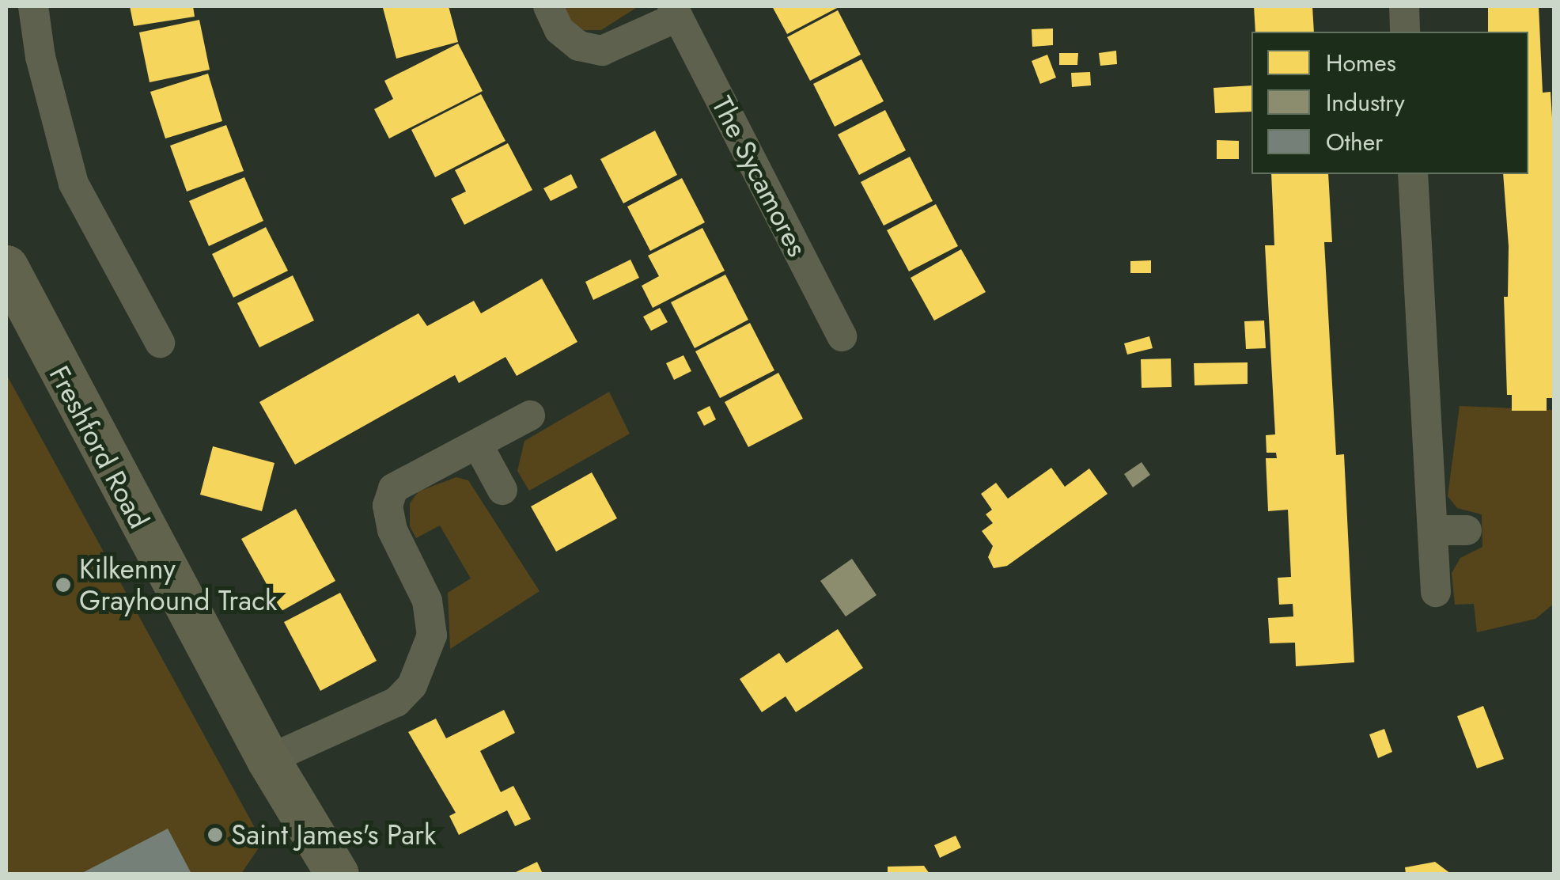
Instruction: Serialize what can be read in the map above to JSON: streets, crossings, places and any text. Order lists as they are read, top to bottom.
{
  "streets": {
    "main road": ["Freshford Road"],
    "street": ["The Sycamores"]
  },
  "places": ["Kilkenny Grayhound Track", "Saint James's Park"],
  "legend": ["Homes", "Industry", "Other"]
}
